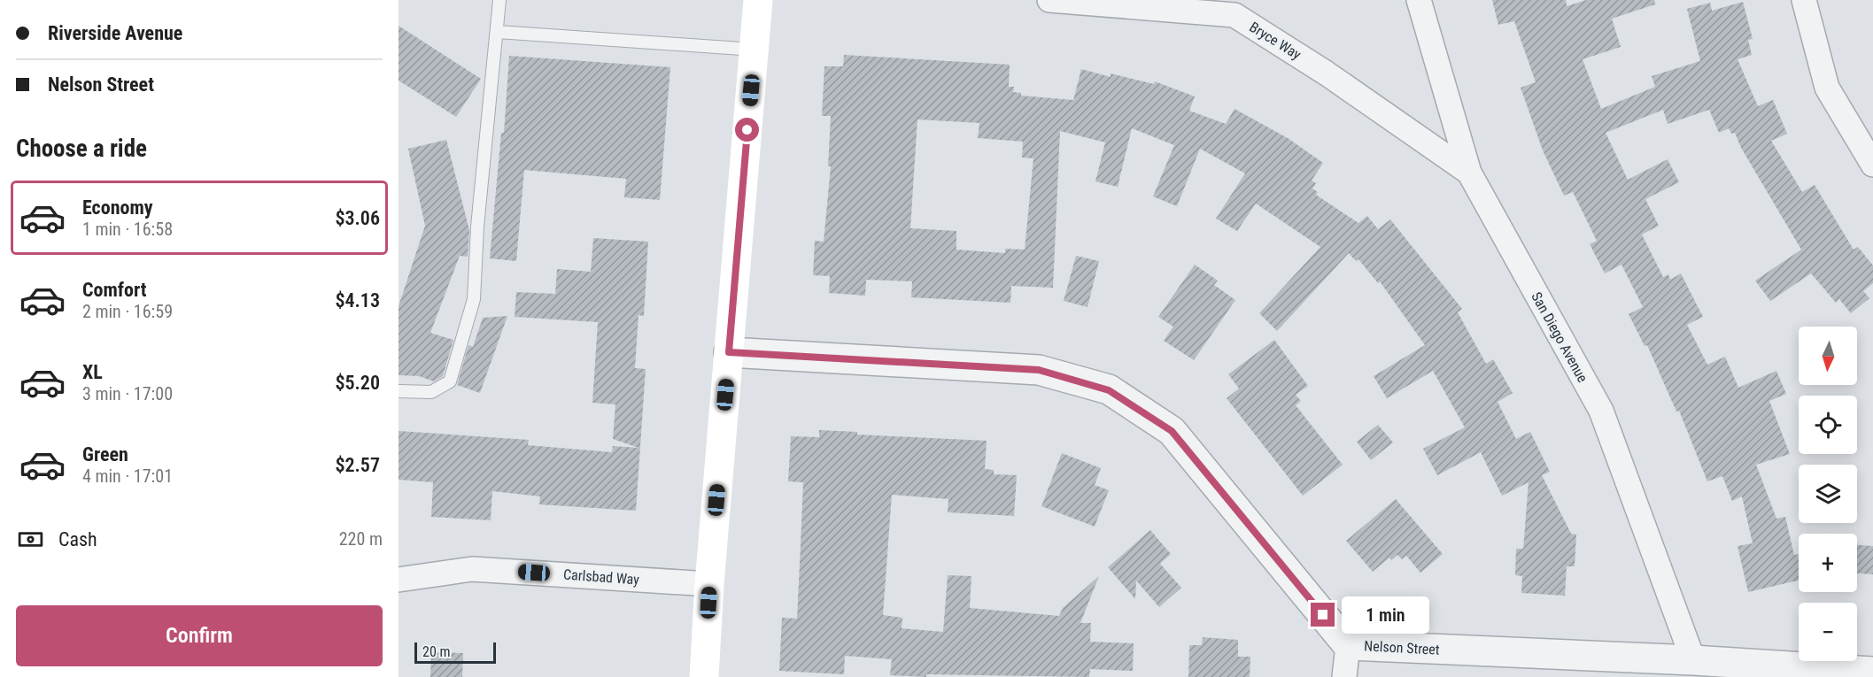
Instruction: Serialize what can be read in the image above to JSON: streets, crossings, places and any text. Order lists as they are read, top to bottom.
{
  "streets": {
    "street": [
      "Bryce Way",
      "San Diego Avenue",
      "Carlsbad Way",
      "Nelson Street"
    ]
  },
  "crossings": [
    ["Bryce Way", "San Diego Avenue"],
    ["San Diego Avenue", "Nelson Street"]
  ],
  "scale_bar": "20 m",
  "north": "bottom",
  "page": {
    "banner": ["Riverside Avenue", "Nelson Street"],
    "heading": "Choose a ride",
    "list": [
      {
        "name": "Economy",
        "note": "1 min · 16:58",
        "value": "$3.06"
      },
      {
        "name": "Comfort",
        "note": "2 min · 16:59",
        "value": "$4.13"
      },
      {
        "name": "XL",
        "note": "3 min · 17:00",
        "value": "$5.20"
      },
      {
        "name": "Green",
        "note": "4 min · 17:01",
        "value": "$2.57"
      }
    ],
    "map_buttons": ["+", "−"],
    "pay": ["Cash", "220 m"],
    "buttons": "Confirm",
    "bubble": "1 min",
    "scale": "20 m"
  }
}
